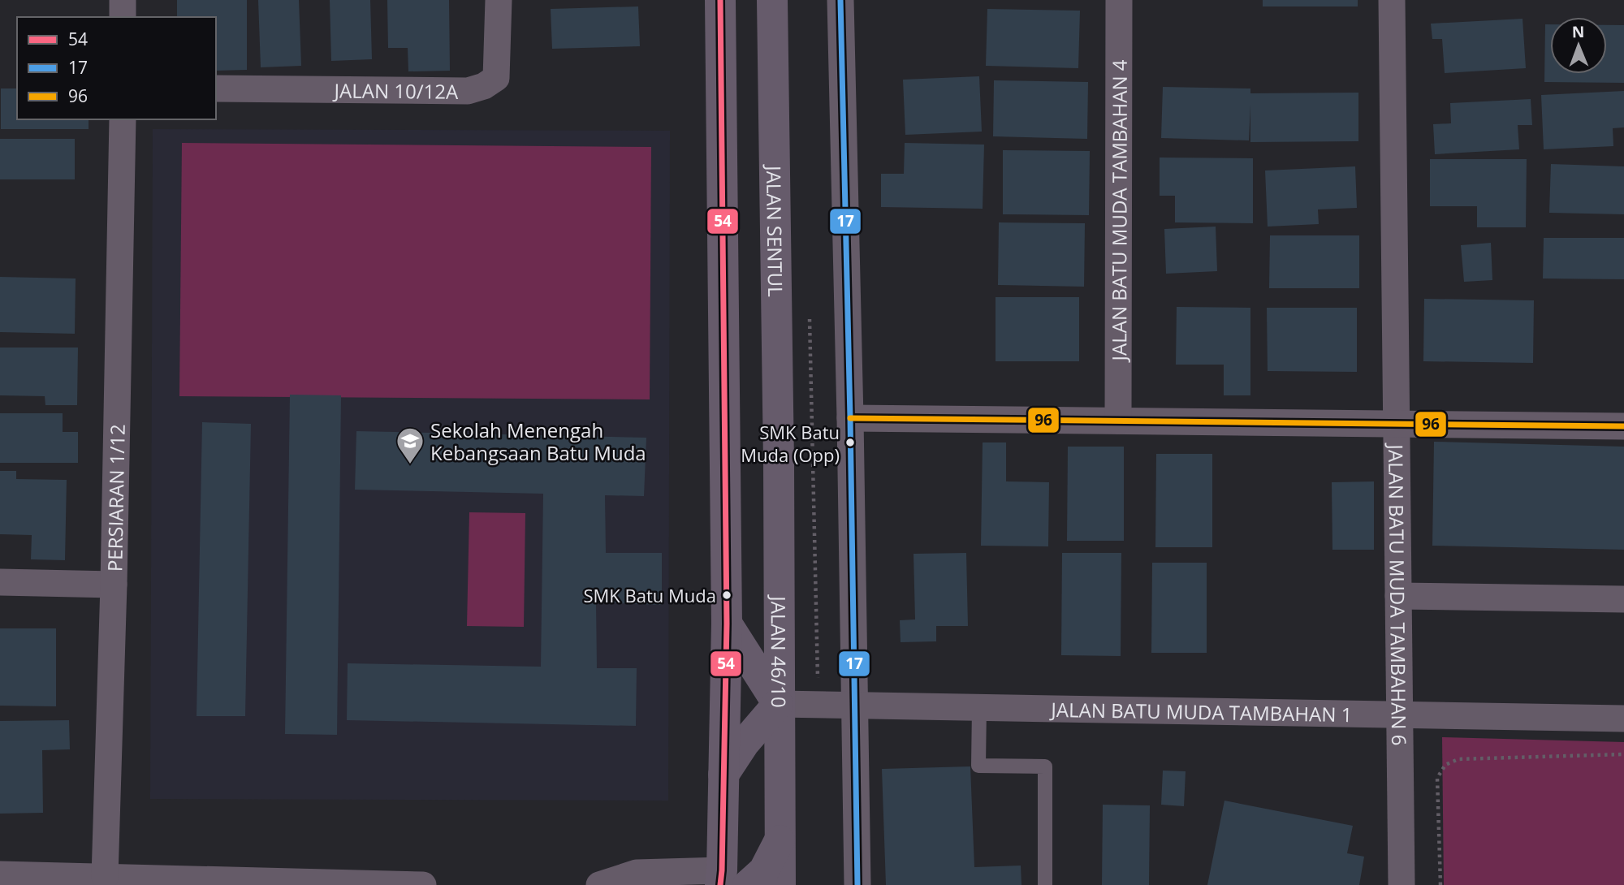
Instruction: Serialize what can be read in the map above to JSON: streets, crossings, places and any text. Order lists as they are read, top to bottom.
{
  "streets": {
    "main road": ["JALAN SENTUL", "JALAN 46/10"],
    "street": [
      "JALAN 10/12A",
      "JALAN BATU MUDA TAMBAHAN 4",
      "PERSIARAN 1/12",
      "JALAN BATU MUDA TAMBAHAN 6",
      "JALAN BATU MUDA TAMBAHAN 1"
    ]
  },
  "crossings": [
    ["JALAN SENTUL", "JALAN 46/10"],
    ["JALAN BATU MUDA TAMBAHAN 6", "JALAN BATU MUDA TAMBAHAN 1"],
    ["JALAN 46/10", "JALAN BATU MUDA TAMBAHAN 1"]
  ],
  "places": {
    "other": ["SMK Batu Muda (Opp)", "SMK Batu Muda"],
    "school or university": ["Sekolah Menengah Kebangsaan Batu Muda"]
  },
  "lines": ["transit line 54", "transit line 17", "transit line 96"],
  "legend": ["54", "17", "96"],
  "north": "top"
}
